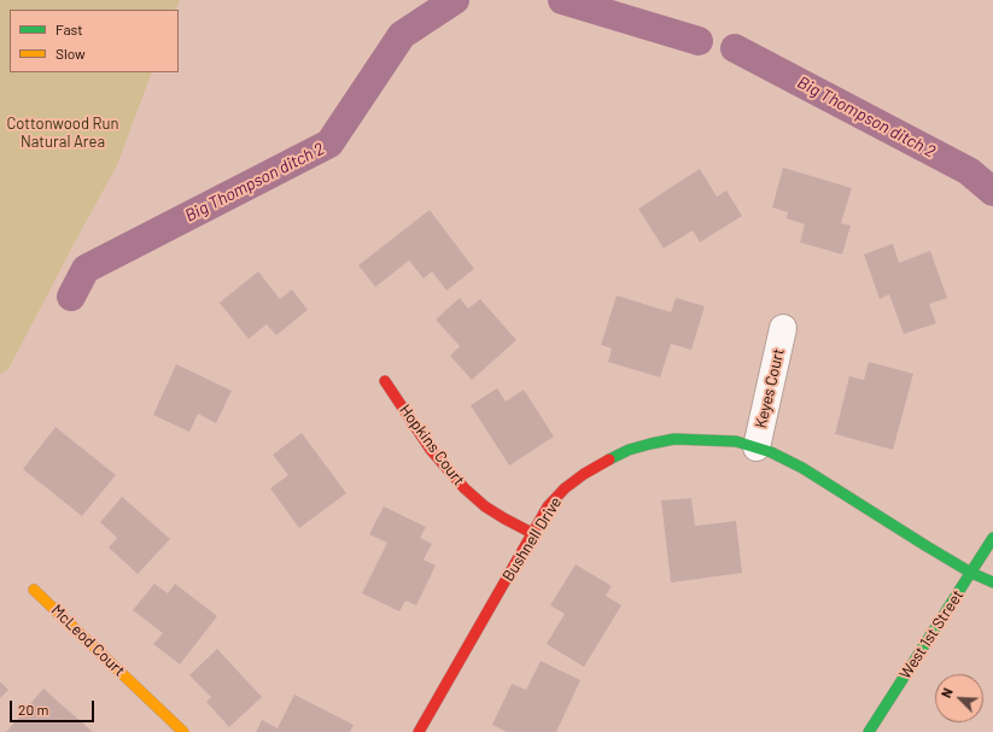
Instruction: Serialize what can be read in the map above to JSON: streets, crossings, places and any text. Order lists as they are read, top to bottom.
{
  "streets": {
    "street": [
      "Keyes Court",
      "Hopkins Court",
      "Bushnell Drive",
      "West 1st Street",
      "McLeod Court"
    ]
  },
  "crossings": [
    ["Keyes Court", "Bushnell Drive"],
    ["Hopkins Court", "Bushnell Drive"],
    ["Bushnell Drive", "West 1st Street"]
  ],
  "water": ["Big Thompson ditch 2"],
  "parks": ["Cottonwood Run Natural Area"],
  "legend": ["Fast", "Slow"],
  "scale_bar": "20 m",
  "north": "top left"
}
